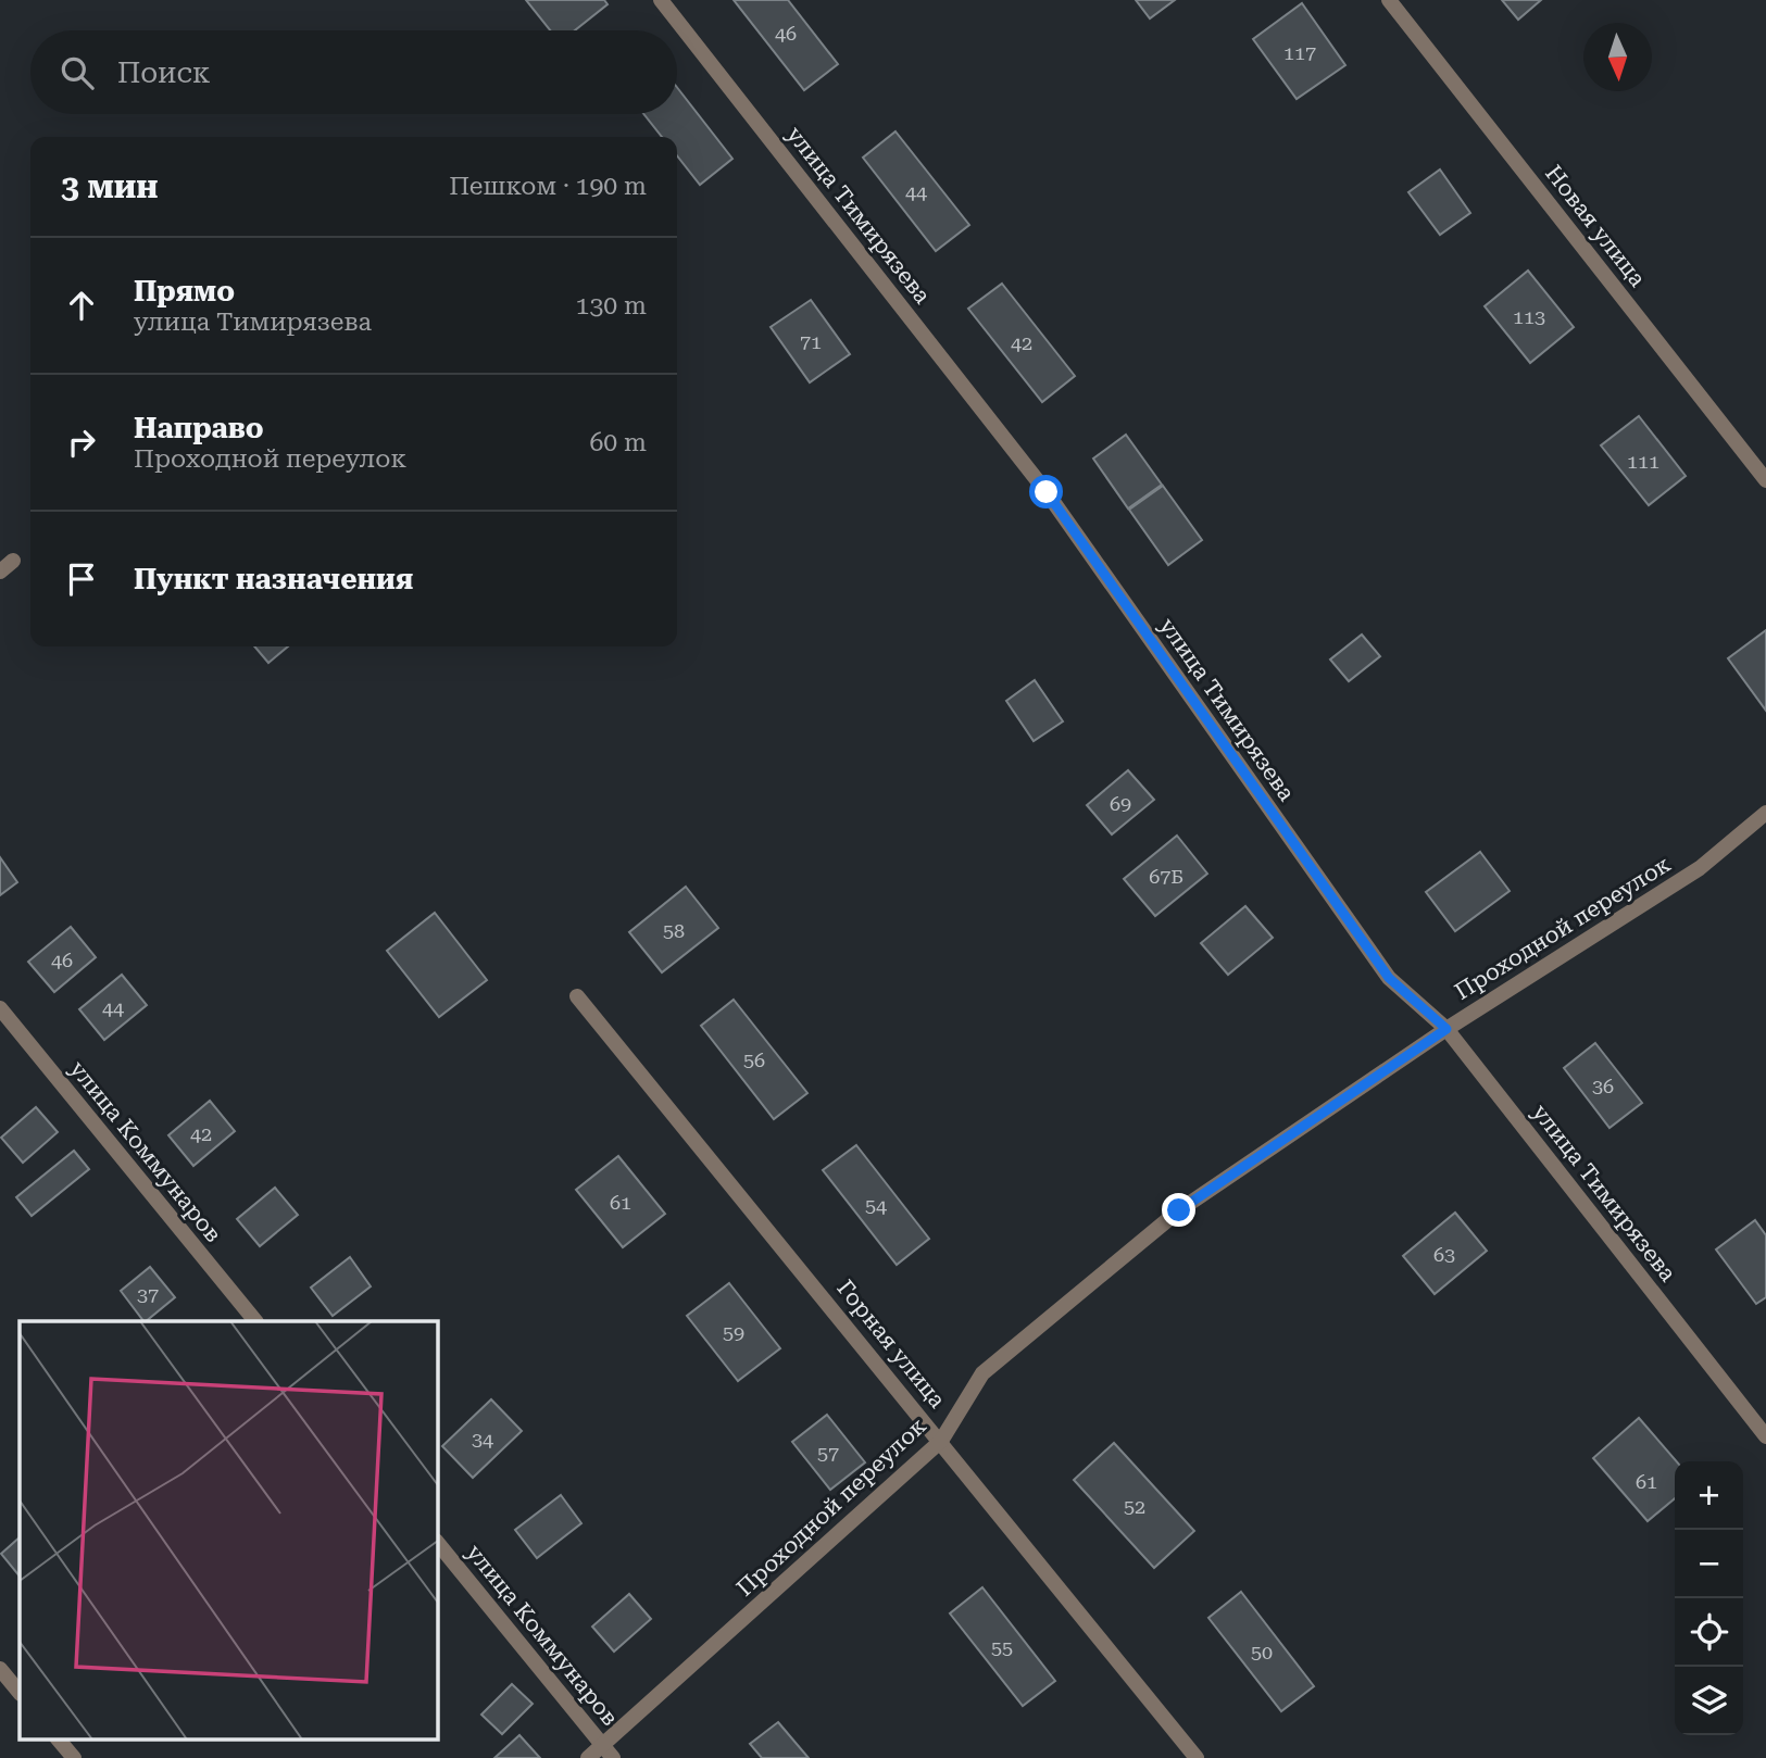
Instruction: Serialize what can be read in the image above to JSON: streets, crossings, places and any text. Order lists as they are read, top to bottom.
{
  "streets": {
    "street": [
      "улица Тимирязева",
      "Новая улица",
      "Проходной переулок",
      "улица Коммунаров",
      "Горная улица"
    ]
  },
  "crossings": [
    ["улица Тимирязева", "Проходной переулок"],
    ["Проходной переулок", "улица Коммунаров"],
    ["Проходной переулок", "Горная улица"]
  ],
  "house_numbers": [
    "46",
    "117",
    "44",
    "113",
    "71",
    "42",
    "111",
    "69",
    "67Б",
    "58",
    "46",
    "44",
    "56",
    "36",
    "42",
    "61",
    "54",
    "63",
    "37",
    "59",
    "34",
    "57",
    "61",
    "52",
    "55",
    "50"
  ],
  "north": "bottom",
  "page": {
    "search": "Поиск",
    "heading": ["3 мин", "Пешком · 190 m"],
    "list": [
      ["Прямо", "улица Тимирязева", "130 m"],
      ["Направо", "Проходной переулок", "60 m"],
      "Пункт назначения"
    ],
    "map_buttons": ["+", "−"]
  }
}
